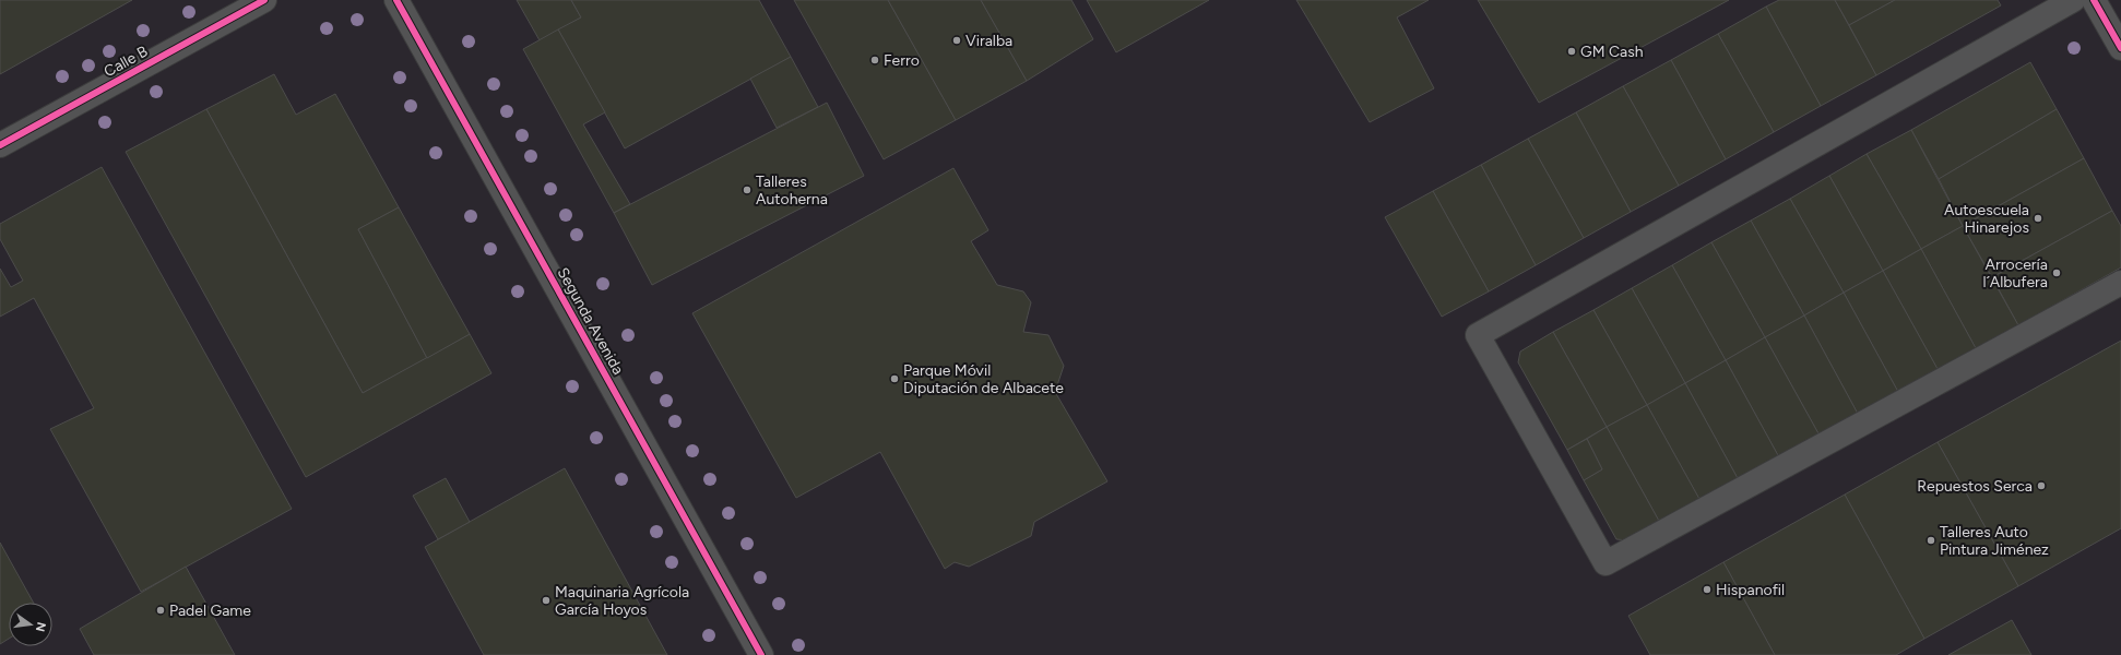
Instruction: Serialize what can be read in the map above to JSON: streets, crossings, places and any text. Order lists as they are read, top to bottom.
{
  "streets": {
    "street": ["Calle B", "Segunda Avenida"]
  },
  "places": [
    "Viralba",
    "GM Cash",
    "Ferro",
    "Talleres Autoherna",
    "Autoescuela Hinarejos",
    "Arrocería l´Albufera",
    "Parque Móvil Diputación de Albacete",
    "Repuestos Serca",
    "Talleres Auto Pintura Jiménez",
    "Hispanofil",
    "Maquinaria Agrícola García Hoyos",
    "Padel Game"
  ],
  "north": "right"
}
